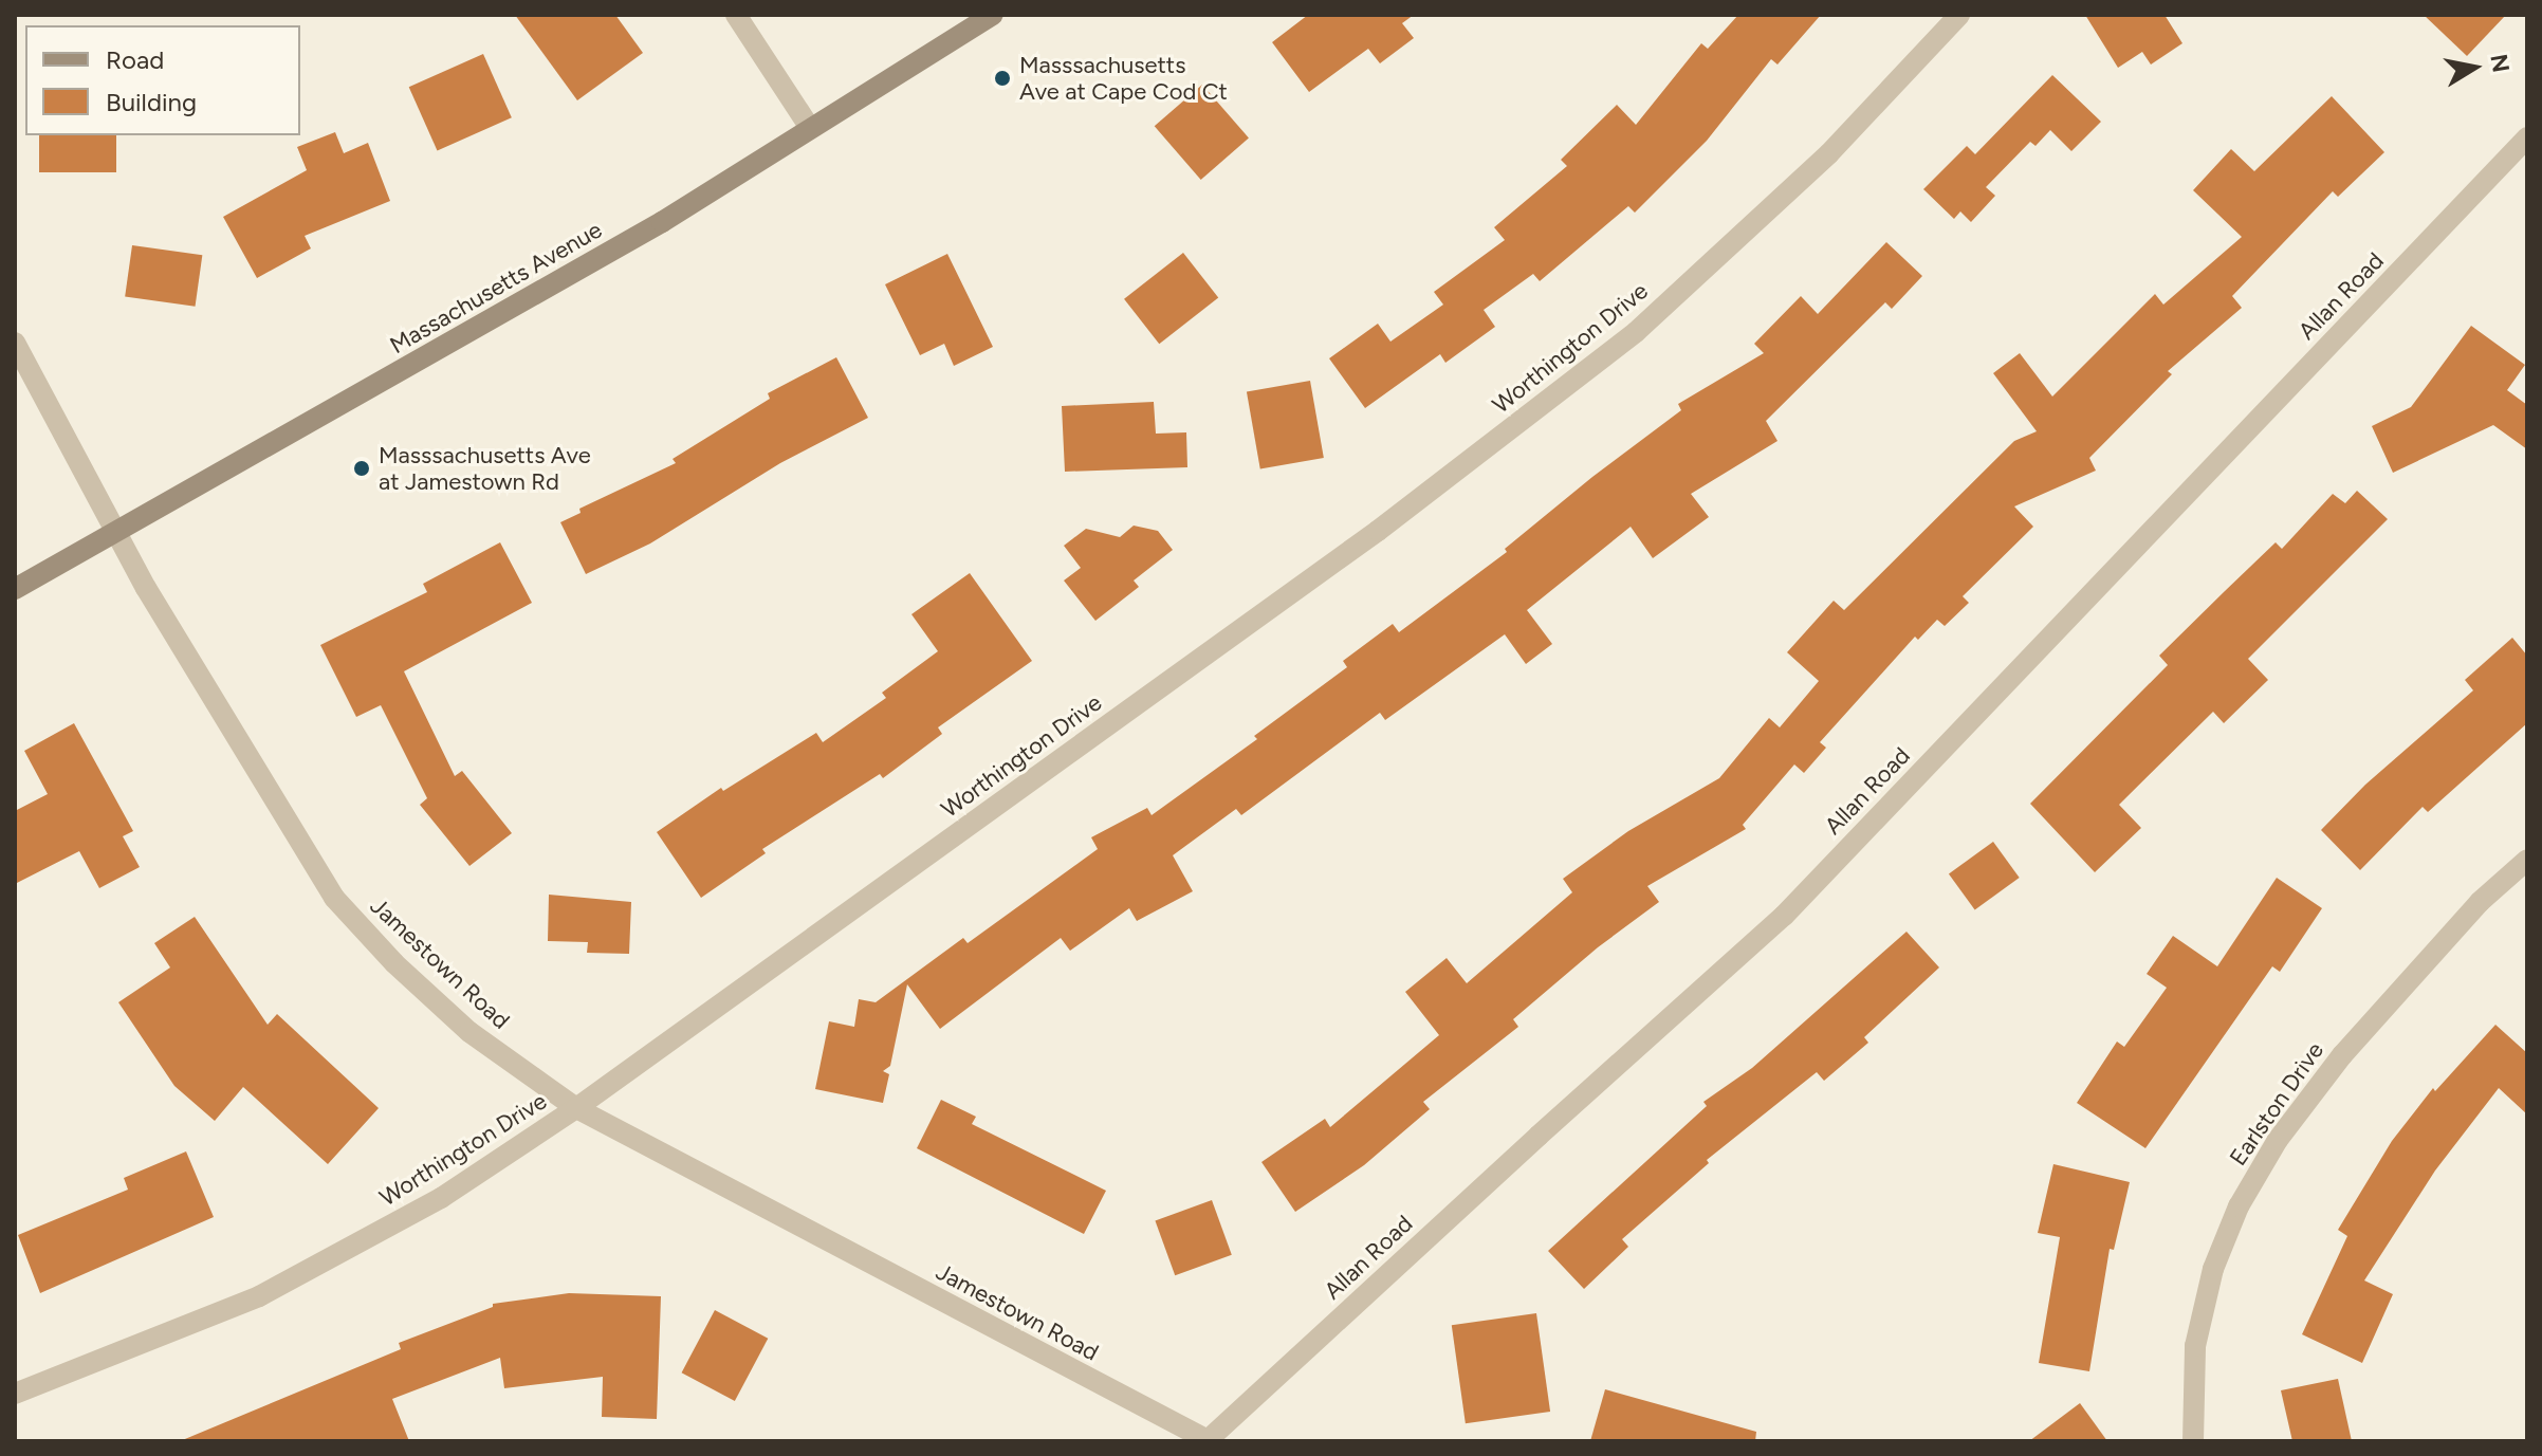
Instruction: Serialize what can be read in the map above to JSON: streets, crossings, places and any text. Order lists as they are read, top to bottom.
{
  "streets": {
    "main road": ["Massachusetts Avenue"],
    "street": [
      "Allan Road",
      "Worthington Drive",
      "Jamestown Road",
      "Earlston Drive"
    ]
  },
  "crossings": [
    ["Massachusetts Avenue", "Jamestown Road"],
    ["Allan Road", "Jamestown Road"],
    ["Worthington Drive", "Jamestown Road"]
  ],
  "places": ["Masssachusetts Ave at Cape Cod Ct", "Masssachusetts Ave at Jamestown Rd"],
  "legend": ["Road", "Building"],
  "north": "right"
}
